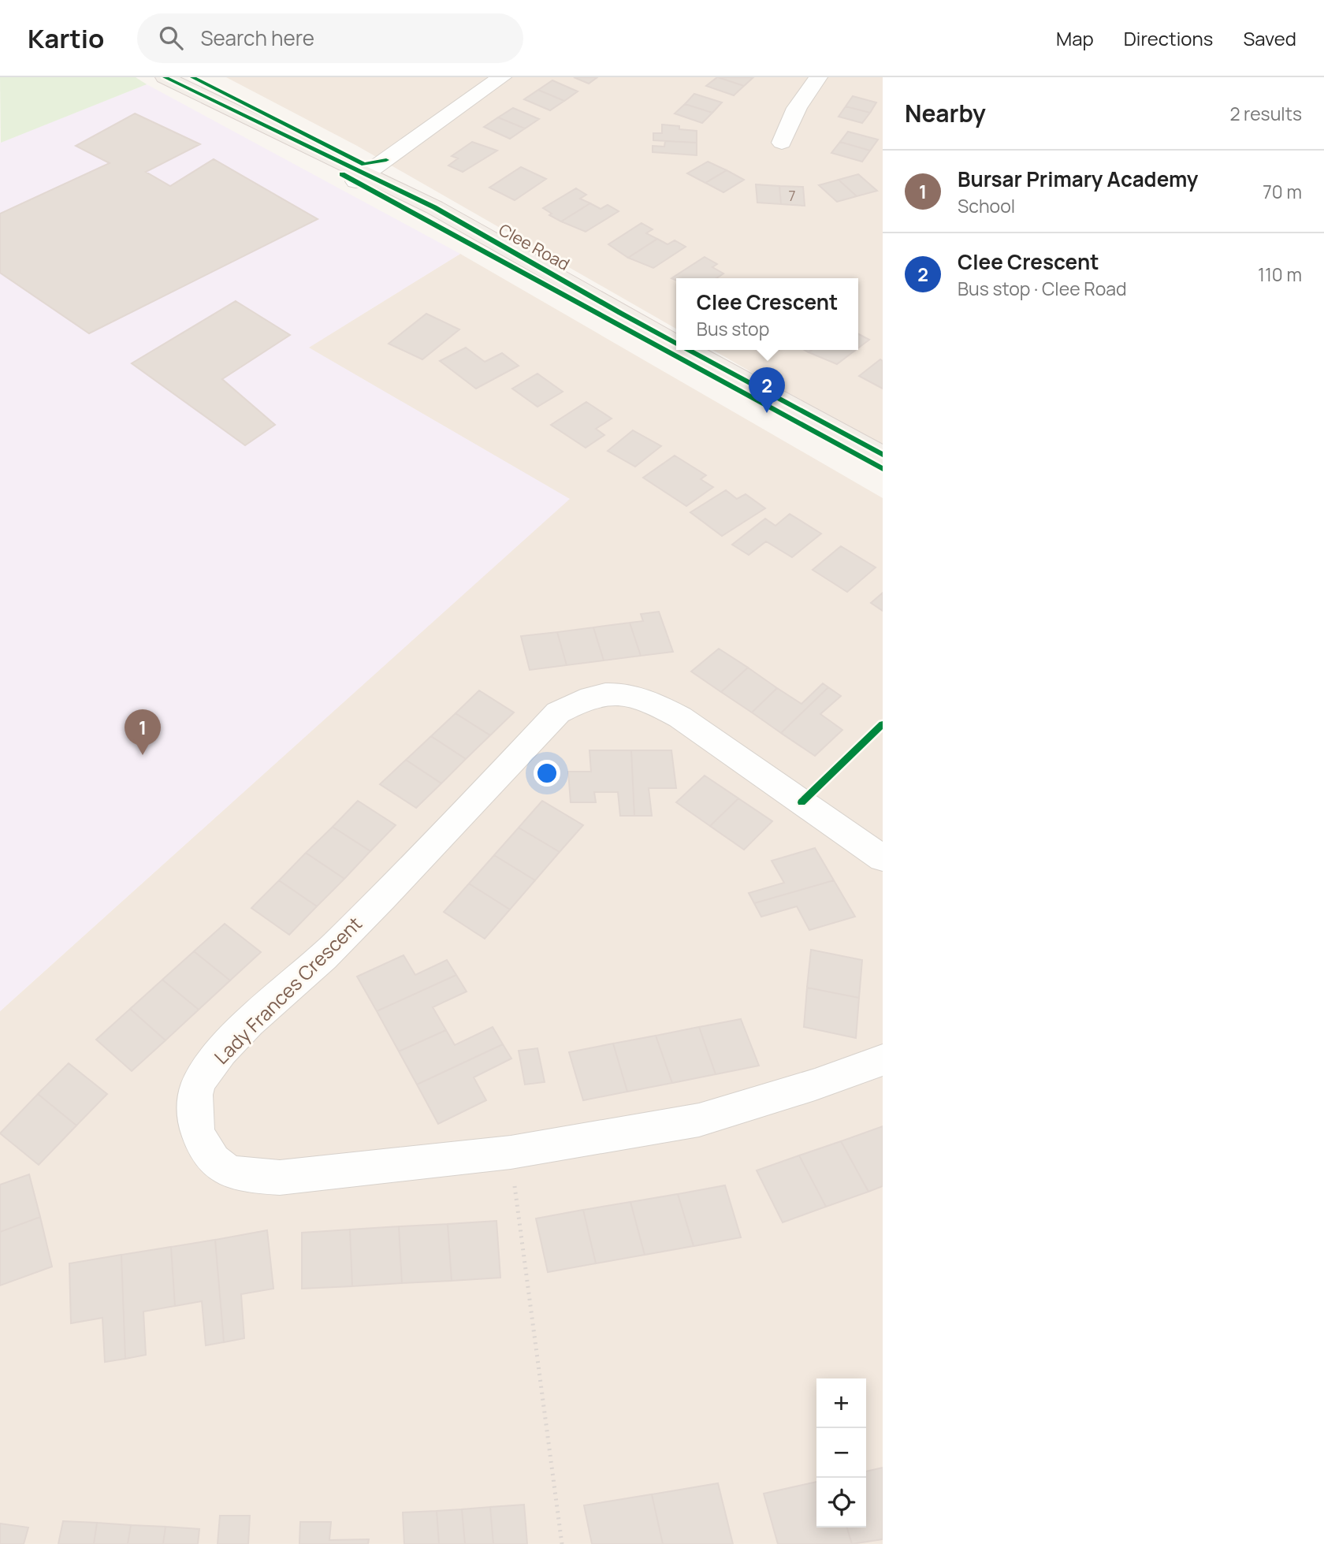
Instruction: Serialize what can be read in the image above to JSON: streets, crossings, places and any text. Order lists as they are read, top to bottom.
{
  "streets": {
    "main road": ["Clee Road"],
    "street": ["Lady Frances Crescent"]
  },
  "house_numbers": ["7"],
  "page": {
    "header": "Kartio",
    "search": "Search here",
    "nav": ["Map", "Directions", "Saved"],
    "heading": ["Nearby", "2 results"],
    "list": [
      {
        "mark": "1",
        "name": "Bursar Primary Academy",
        "note": "School",
        "value": "70 m"
      },
      {
        "mark": "2",
        "name": "Clee Crescent",
        "note": "Bus stop · Clee Road",
        "value": "110 m"
      }
    ],
    "popup": ["Clee Crescent", "Bus stop"],
    "pins": ["2", "1"],
    "map_buttons": ["+", "−"]
  }
}
